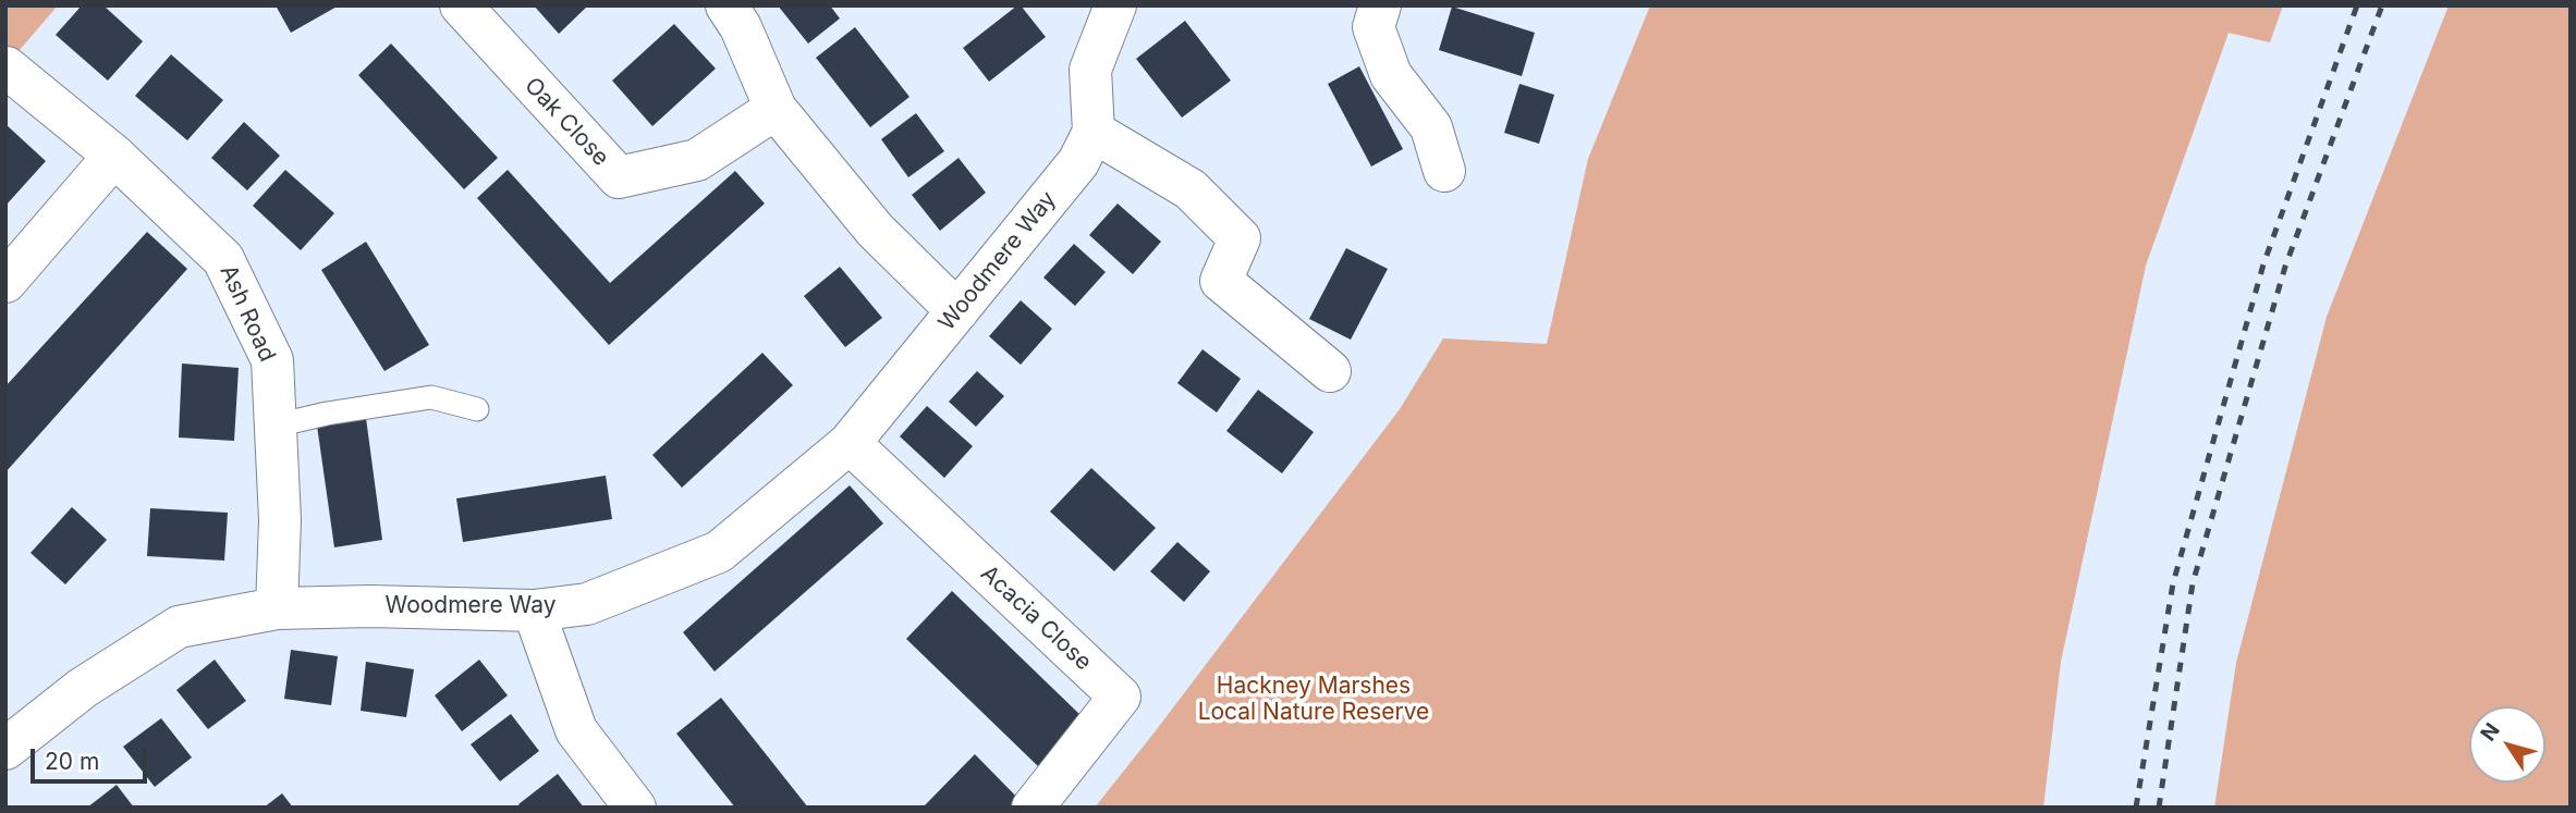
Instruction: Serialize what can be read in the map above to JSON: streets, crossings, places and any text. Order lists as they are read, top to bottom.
{
  "streets": {
    "street": [
      "Oak Close",
      "Woodmere Way",
      "Ash Road",
      "Acacia Close"
    ]
  },
  "crossings": [
    ["Woodmere Way", "Ash Road"],
    ["Woodmere Way", "Acacia Close"]
  ],
  "parks": ["Hackney Marshes Local Nature Reserve"],
  "scale_bar": "20 m",
  "north": "top left"
}
